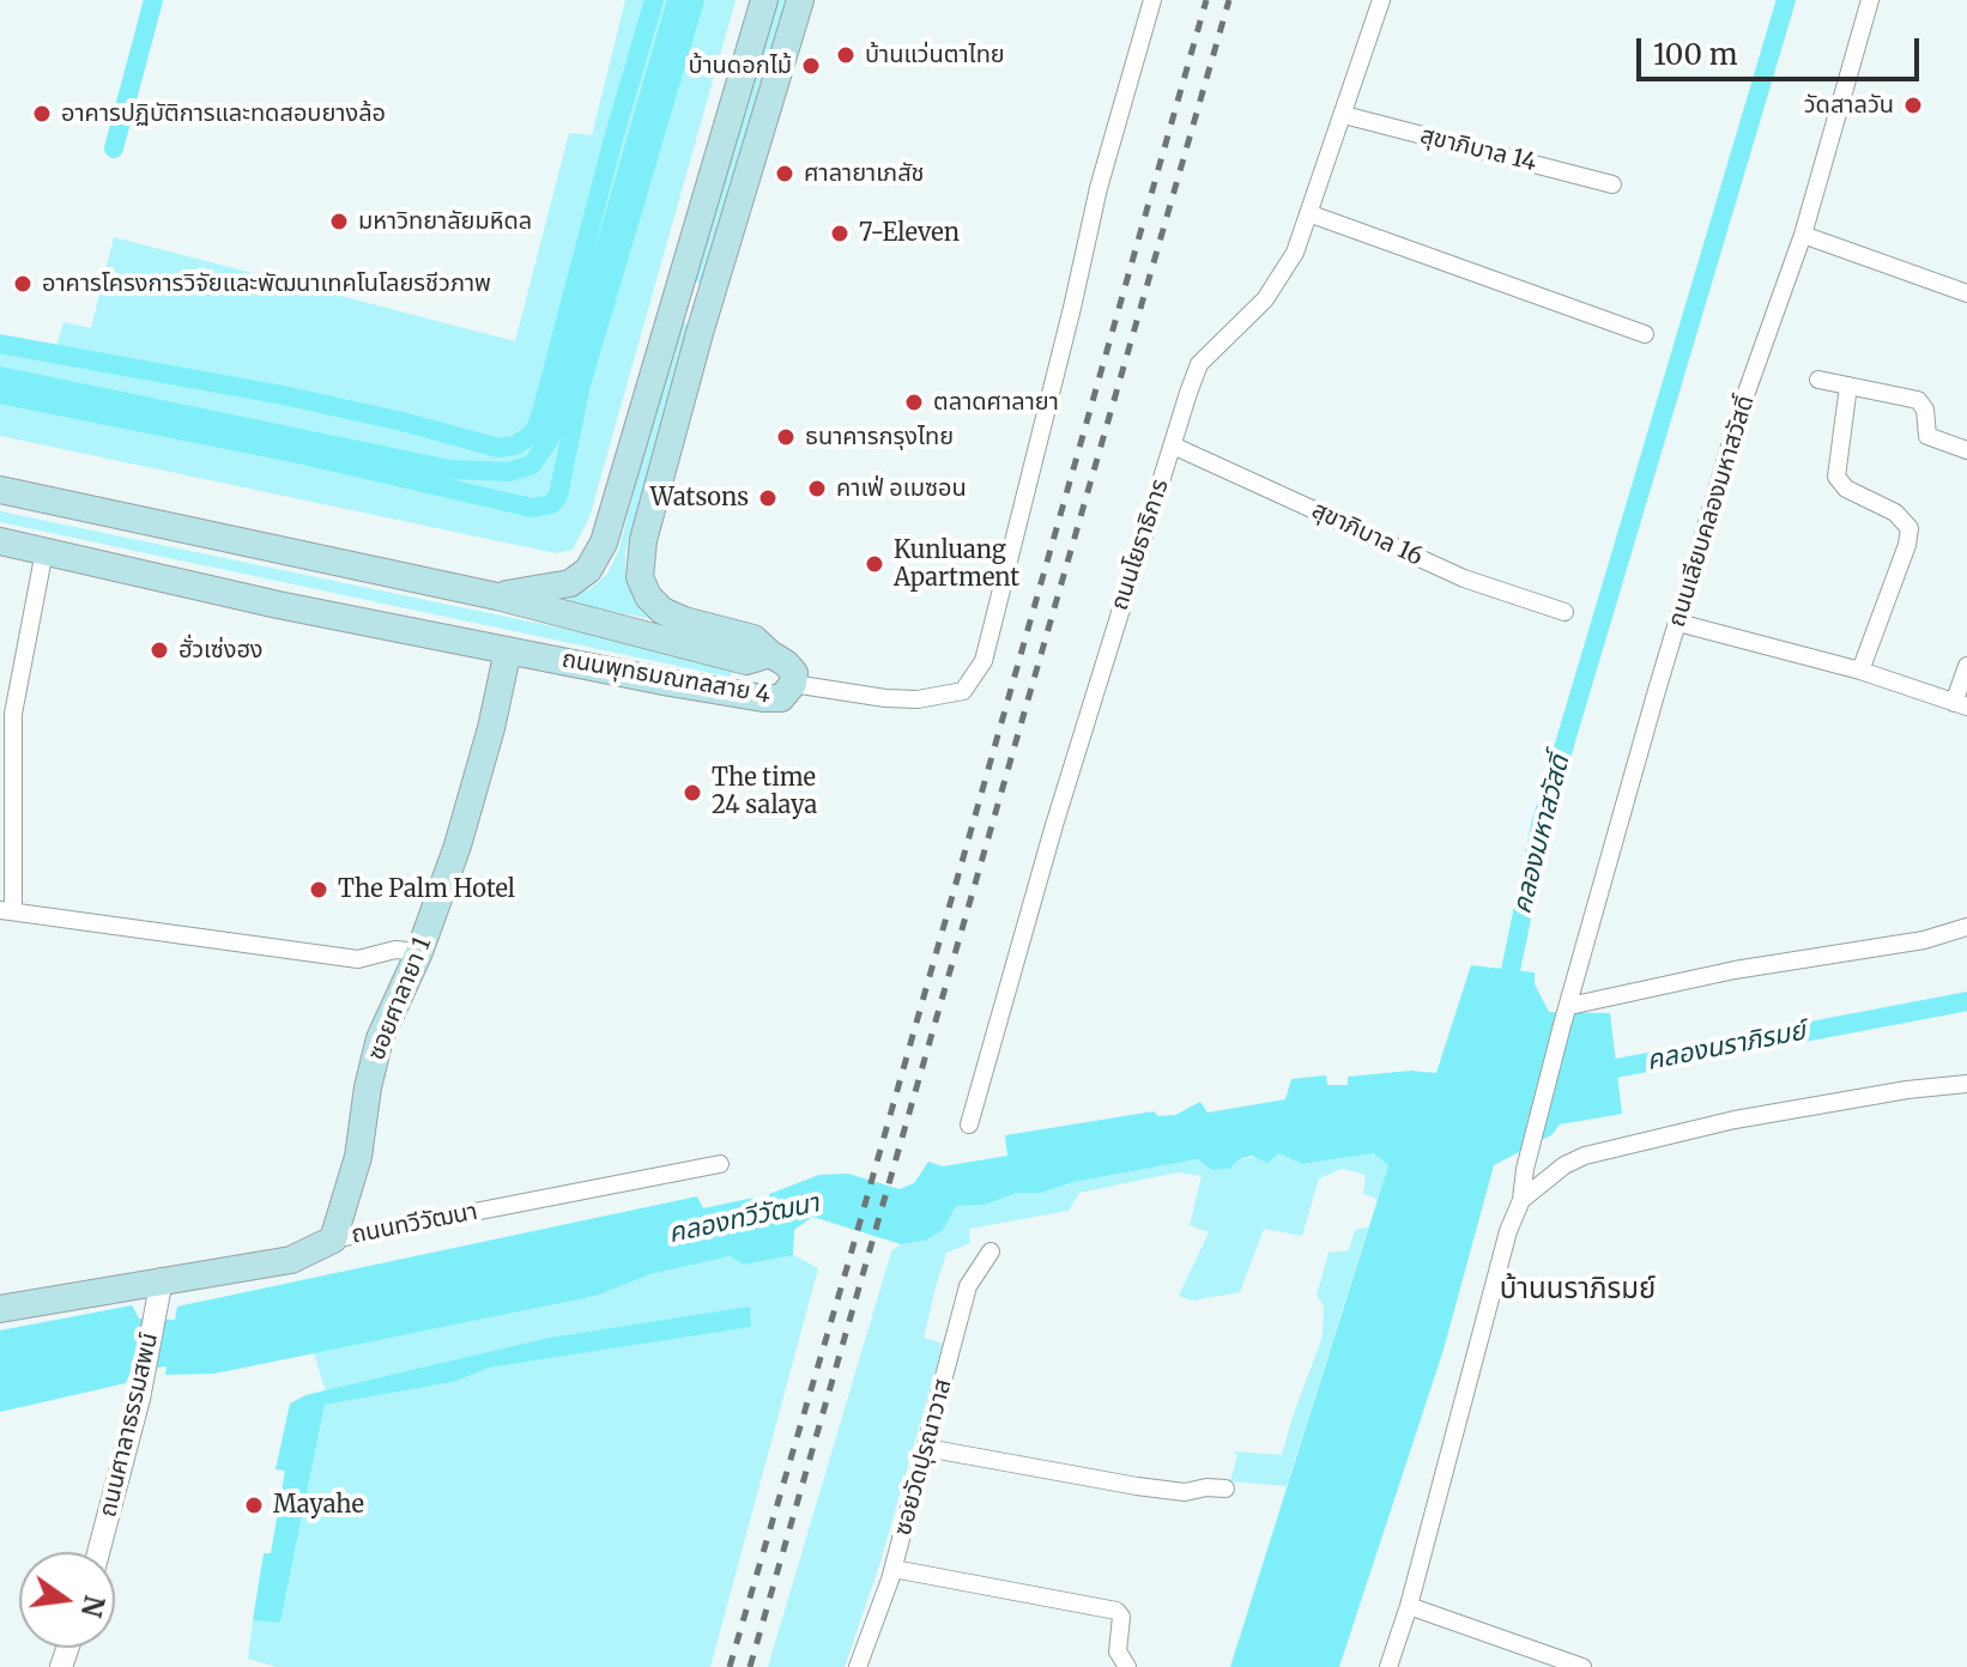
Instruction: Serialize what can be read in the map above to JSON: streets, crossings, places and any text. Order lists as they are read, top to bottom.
{
  "streets": {
    "main road": ["ถนนพุทธมณฑลสาย 4", "ซอยศาลายา 1", "ถนนทวีวัฒนา"],
    "street": [
      "สุขาภิบาล 14",
      "ถนนเลียบคลองมหาสวัสดิ์",
      "สุขาภิบาล 16",
      "ถนนโยธาธิการ",
      "ถนนศาลาธรรมสพน์",
      "ซอยวัดปุรณาวาส"
    ]
  },
  "crossings": [
    ["สุขาภิบาล 14", "ถนนโยธาธิการ"],
    ["สุขาภิบาล 16", "ถนนโยธาธิการ"],
    ["ถนนพุทธมณฑลสาย 4", "ซอยศาลายา 1"],
    ["ซอยศาลายา 1", "ถนนทวีวัฒนา"],
    ["ถนนทวีวัฒนา", "ถนนศาลาธรรมสพน์"]
  ],
  "districts": ["บ้านนราภิรมย์"],
  "water": ["คลองมหาสวัสดิ์", "คลองนราภิรมย์", "คลองทวีวัฒนา"],
  "places": [
    "บ้านแว่นตาไทย",
    "บ้านดอกไม้",
    "วัดสาลวัน",
    "อาคารปฏิบัติการและทดสอบยางล้อ",
    "ศาลายาเภสัช",
    "มหาวิทยาลัยมหิดล",
    "7-Eleven",
    "อาคารโครงการวิจัยและพัฒนาเทคโนโลยรชีวภาพ",
    "ตลาดศาลายา",
    "ธนาคารกรุงไทย",
    "คาเฟ่ อเมซอน",
    "Watsons",
    "Kunluang Apartment",
    "ฮั่วเซ่งฮง",
    "The time 24 salaya",
    "The Palm Hotel",
    "Mayahe"
  ],
  "scale_bar": "100 m",
  "north": "right"
}
